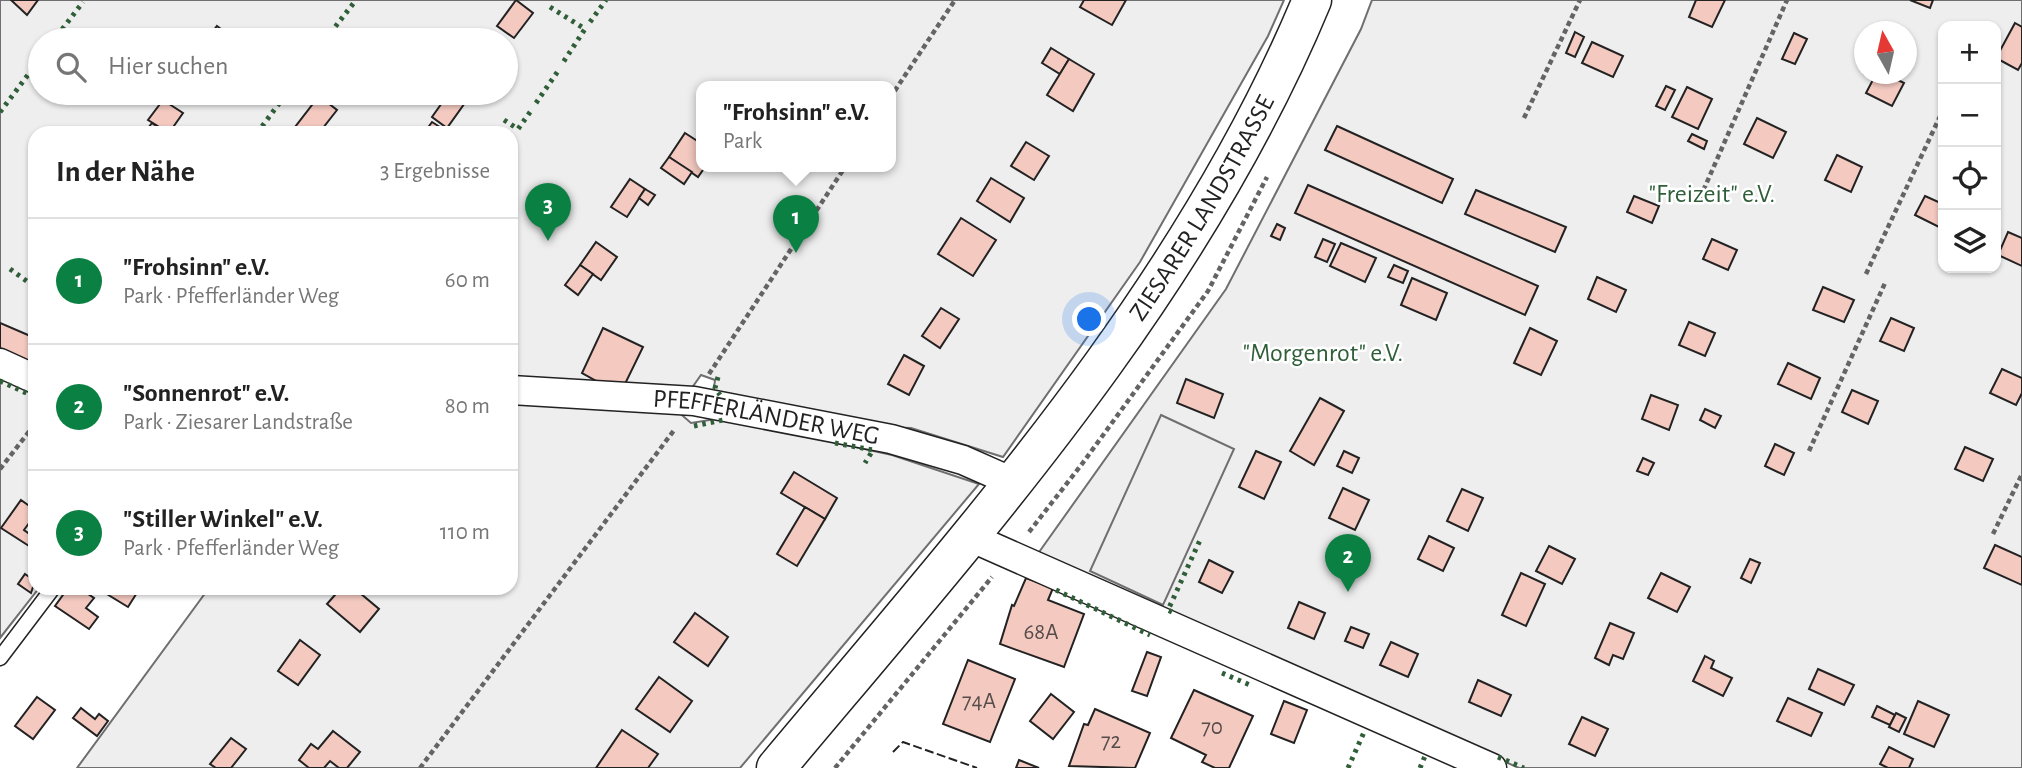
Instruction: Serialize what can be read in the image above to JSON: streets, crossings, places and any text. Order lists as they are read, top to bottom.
{
  "streets": {
    "main road": ["ZIESARER LANDSTRASSE"],
    "street": ["PFEFFERLÄNDER WEG"]
  },
  "crossings": [
    ["ZIESARER LANDSTRASSE", "PFEFFERLÄNDER WEG"]
  ],
  "parks": ["\"Freizeit\" e.V.", "\"Morgenrot\" e.V."],
  "house_numbers": [
    "68A",
    "74A",
    "70",
    "72"
  ],
  "north": "top",
  "page": {
    "map_buttons": ["+", "−"],
    "search": "Hier suchen",
    "popup": ["\"Frohsinn\" e.V.", "Park"],
    "heading": ["In der Nähe", "3 Ergebnisse"],
    "pins": ["3", "1", "2"],
    "list": [
      {
        "mark": "1",
        "name": "\"Frohsinn\" e.V.",
        "note": "Park · Pfefferländer Weg",
        "value": "60 m"
      },
      {
        "mark": "2",
        "name": "\"Sonnenrot\" e.V.",
        "note": "Park · Ziesarer Landstraße",
        "value": "80 m"
      },
      {
        "mark": "3",
        "name": "\"Stiller Winkel\" e.V.",
        "note": "Park · Pfefferländer Weg",
        "value": "110 m"
      }
    ]
  }
}
